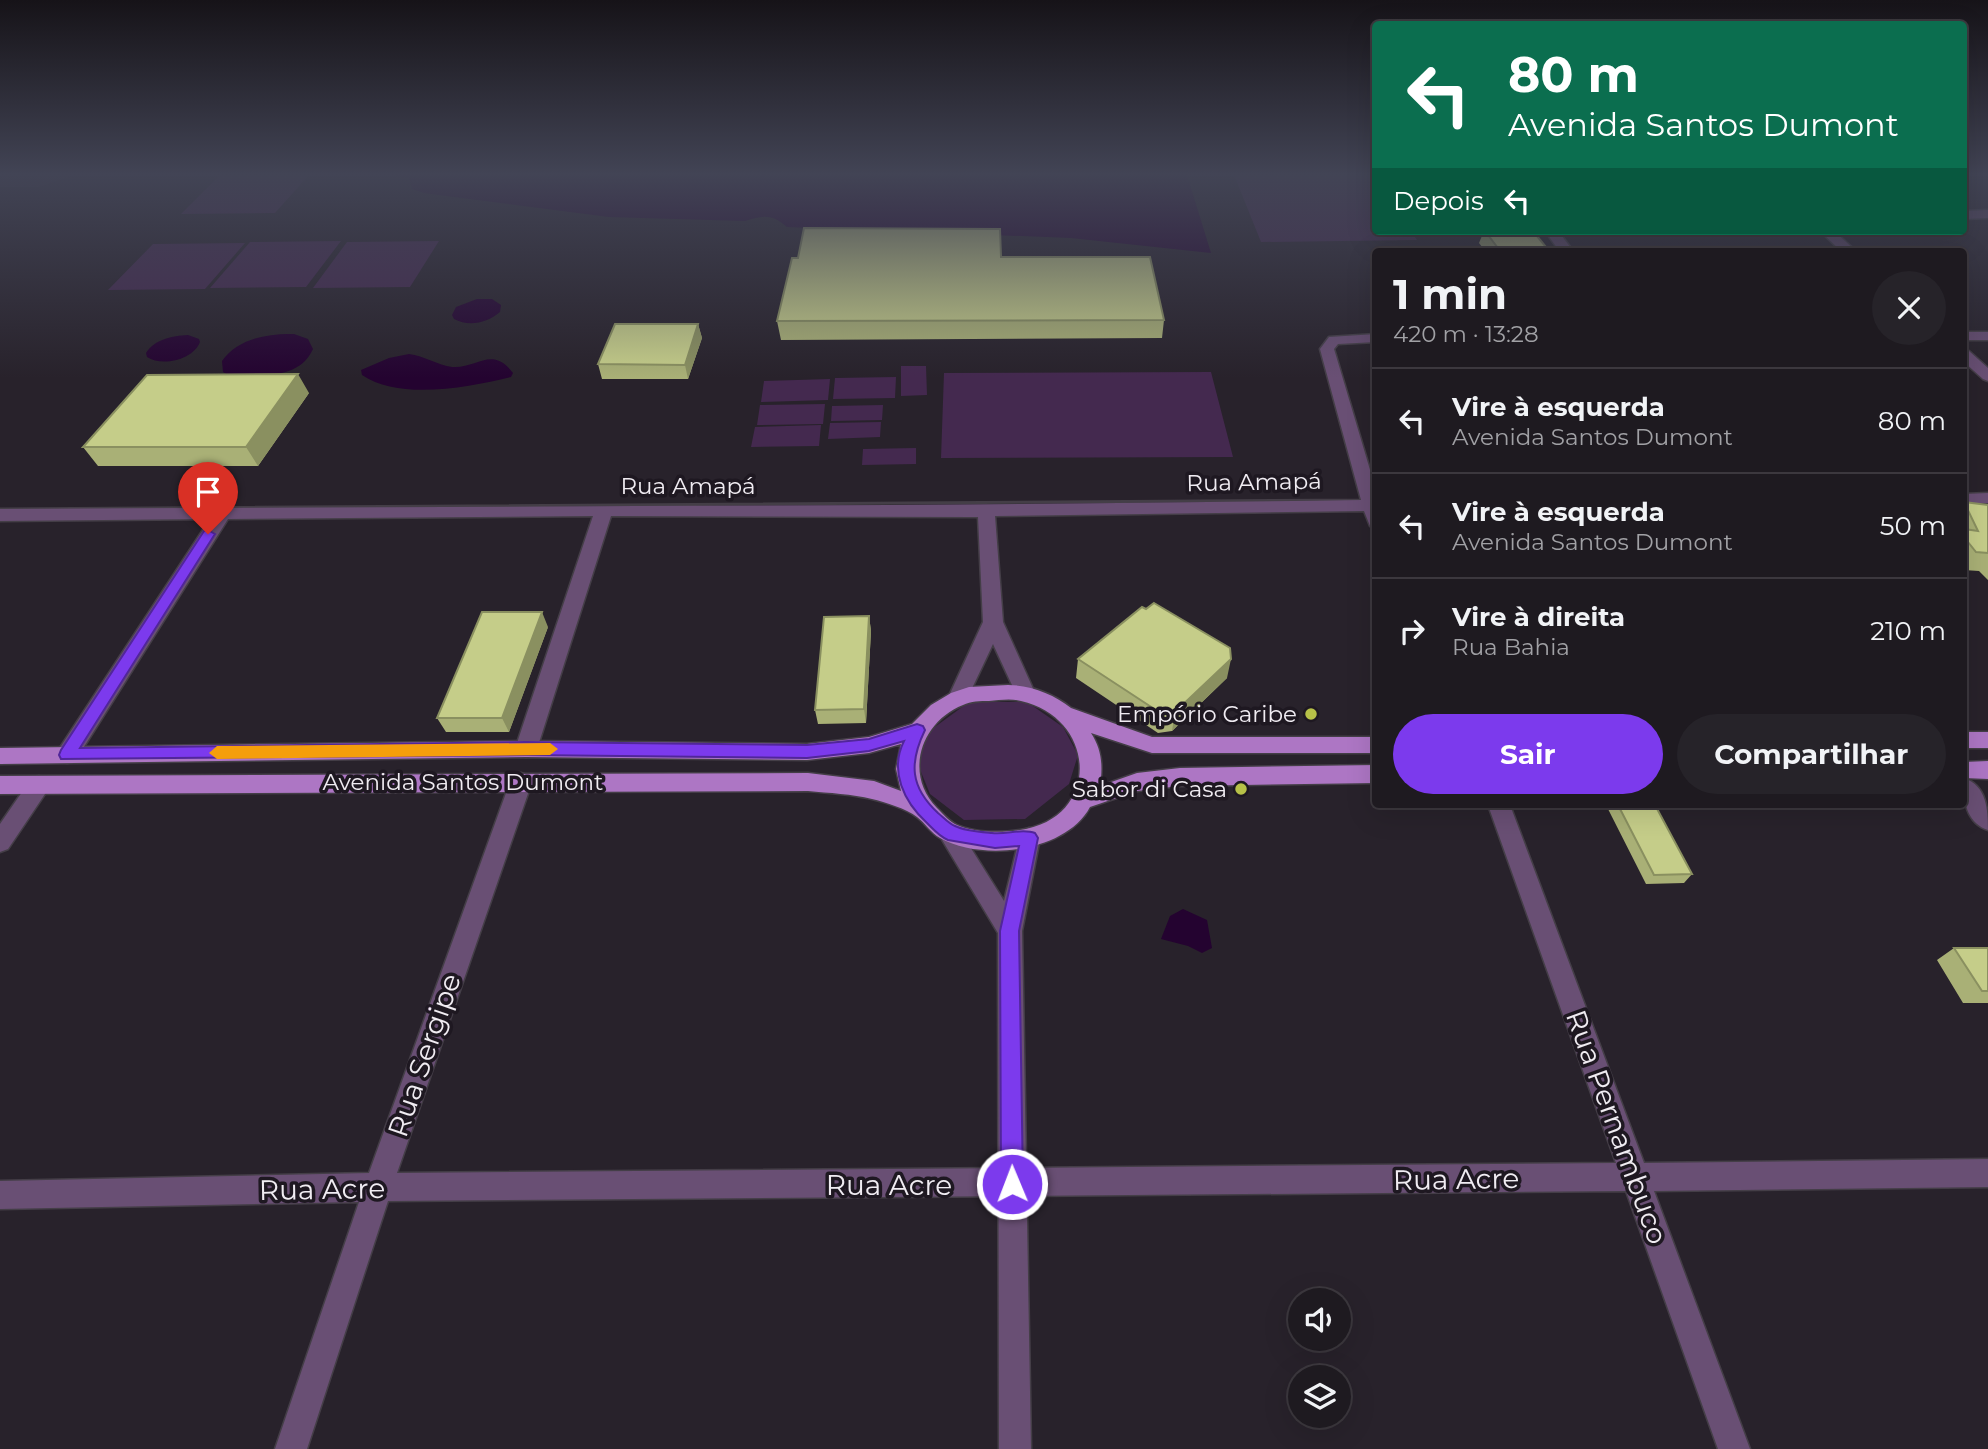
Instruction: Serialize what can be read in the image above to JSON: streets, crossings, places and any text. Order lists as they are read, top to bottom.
{
  "streets": {
    "main road": ["Avenida Santos Dumont"],
    "street": [
      "Rua Amapá",
      "Rua Sergipe",
      "Rua Pernambuco",
      "Rua Acre"
    ]
  },
  "crossings": [
    ["Avenida Santos Dumont", "Rua Sergipe"],
    ["Rua Sergipe", "Rua Acre"],
    ["Rua Pernambuco", "Rua Acre"]
  ],
  "places": ["Empório Caribe", "Sabor di Casa"],
  "page": {
    "turn": ["80 m", "Avenida Santos Dumont"],
    "then": "Depois",
    "heading": ["1 min", "420 m · 13:28"],
    "list": [
      {
        "name": "Vire à esquerda",
        "note": "Avenida Santos Dumont",
        "value": "80 m"
      },
      {
        "name": "Vire à esquerda",
        "note": "Avenida Santos Dumont",
        "value": "50 m"
      },
      {
        "name": "Vire à direita",
        "note": "Rua Bahia",
        "value": "210 m"
      }
    ],
    "buttons": ["Sair", "Compartilhar"]
  }
}
